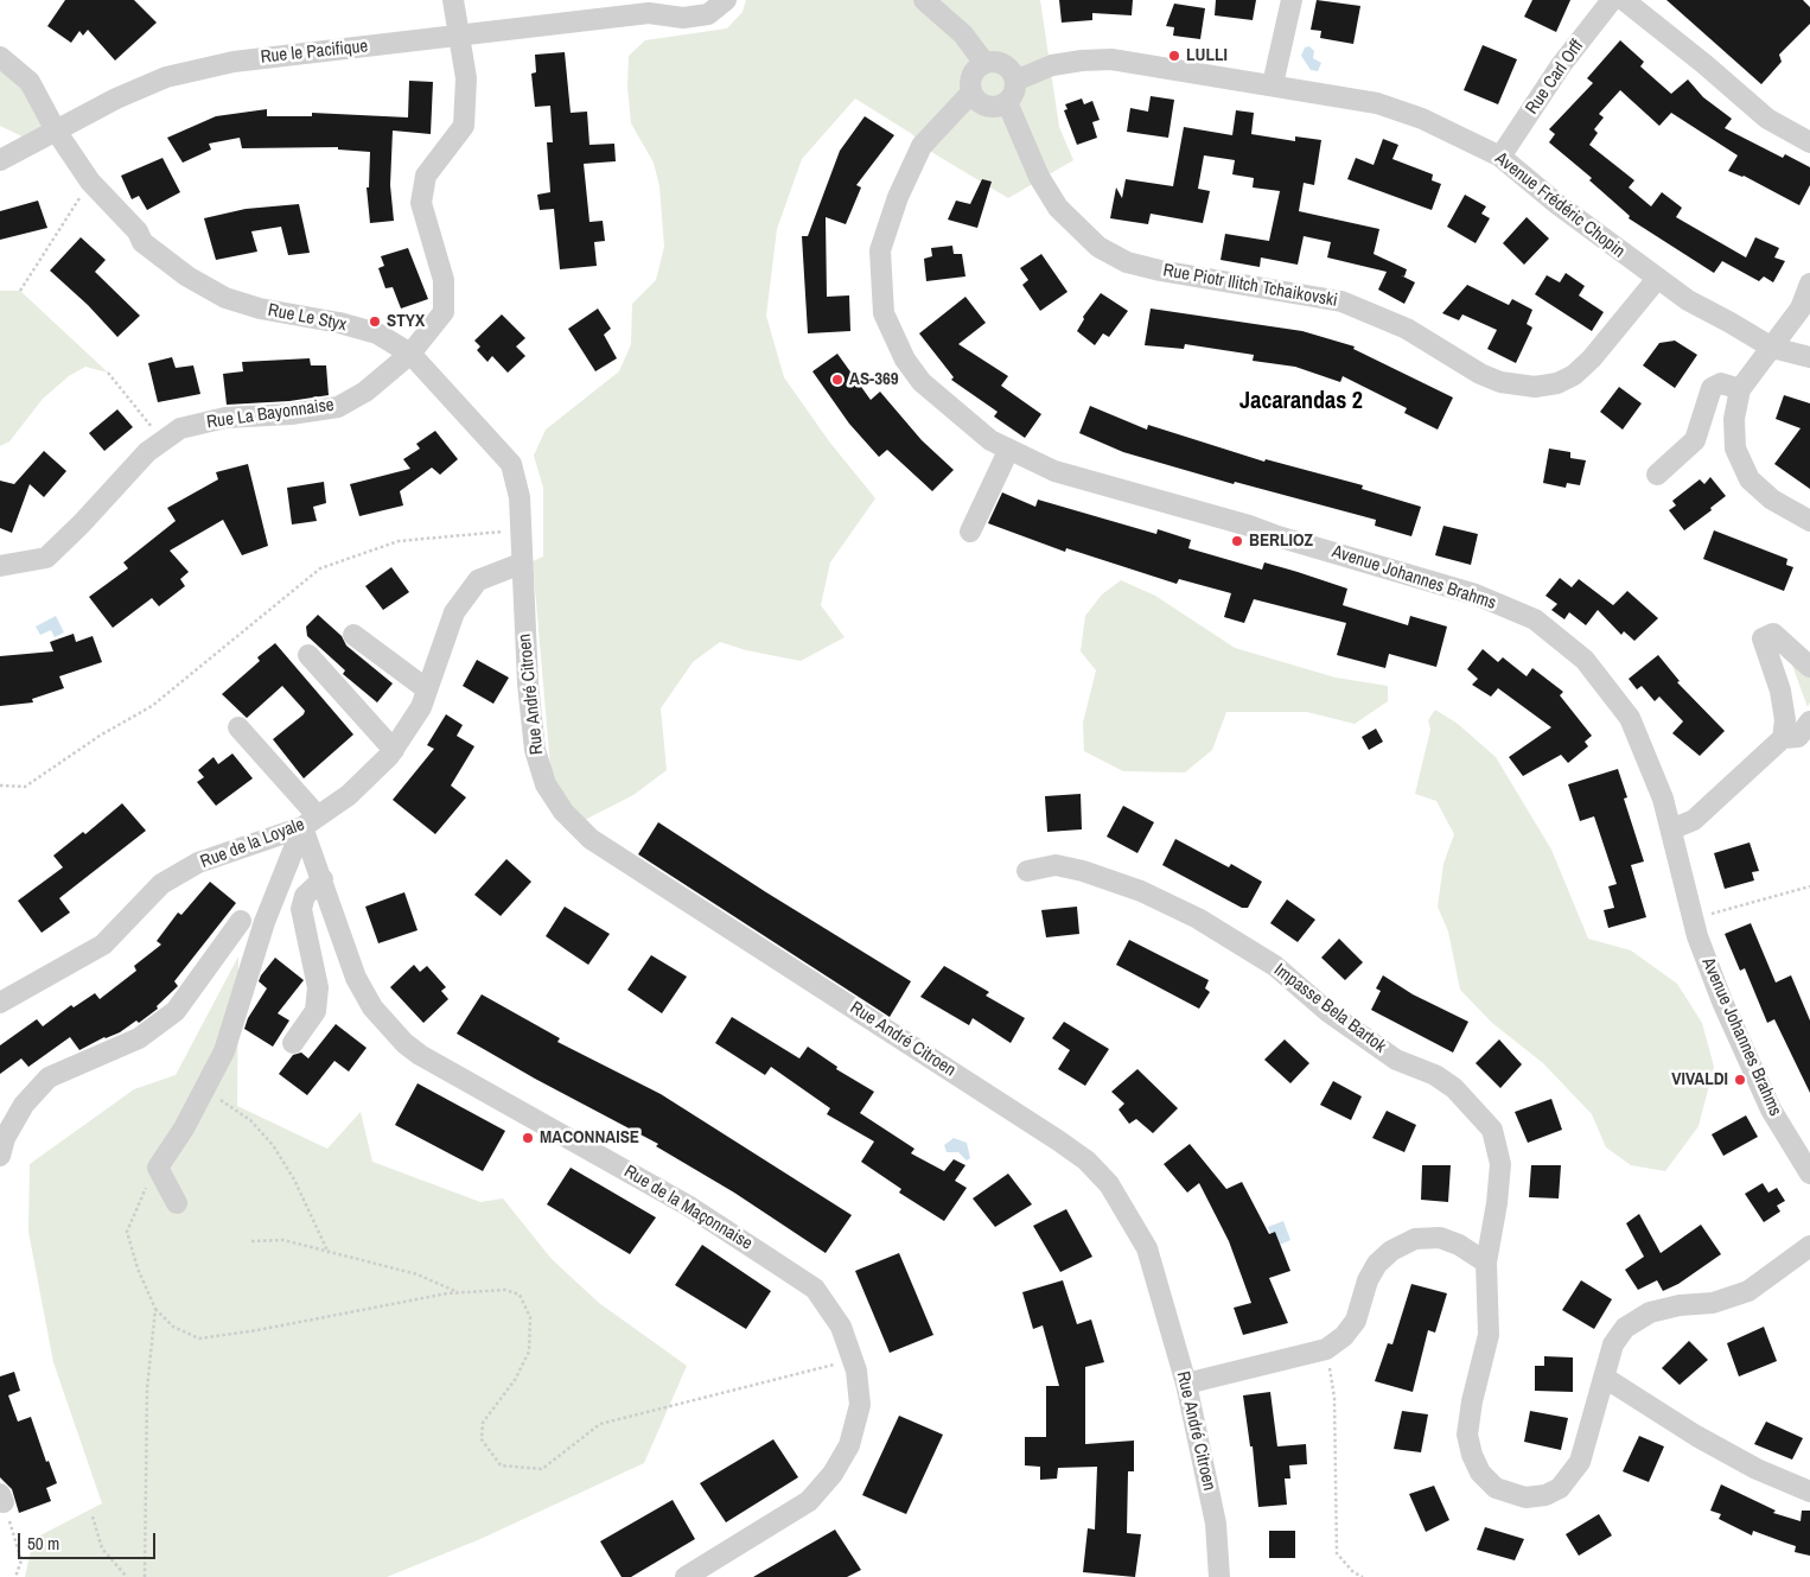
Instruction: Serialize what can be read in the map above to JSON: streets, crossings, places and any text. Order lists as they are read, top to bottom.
{
  "streets": {
    "street": [
      "Rue le Pacifique",
      "Rue Carl Orff",
      "Avenue Frédéric Chopin",
      "Rue Piotr Ilitch Tchaikovski",
      "Rue Le Styx",
      "Rue La Bayonnaise",
      "Avenue Johannes Brahms",
      "Rue André Citroen",
      "Rue de la Loyale",
      "Impasse Bela Bartok",
      "Rue de la Maçonnaise"
    ]
  },
  "crossings": [
    ["Rue le Pacifique", "Rue Le Styx"],
    ["Rue le Pacifique", "Rue La Bayonnaise"],
    ["Rue Carl Orff", "Avenue Frédéric Chopin"],
    ["Avenue Frédéric Chopin", "Rue Piotr Ilitch Tchaikovski"],
    ["Avenue Frédéric Chopin", "Avenue Johannes Brahms"],
    ["Rue Piotr Ilitch Tchaikovski", "Avenue Johannes Brahms"],
    ["Rue Le Styx", "Rue La Bayonnaise"],
    ["Rue Le Styx", "Rue André Citroen"],
    ["Rue Le Styx", "Rue de la Loyale"],
    ["Rue André Citroen", "Rue de la Loyale"],
    ["Rue de la Loyale", "Rue de la Maçonnaise"]
  ],
  "districts": ["Jacarandas 2"],
  "places": [
    "LULLI",
    "STYX",
    "AS-369",
    "BERLIOZ",
    "VIVALDI",
    "MACONNAISE"
  ],
  "scale_bar": "50 m"
}
